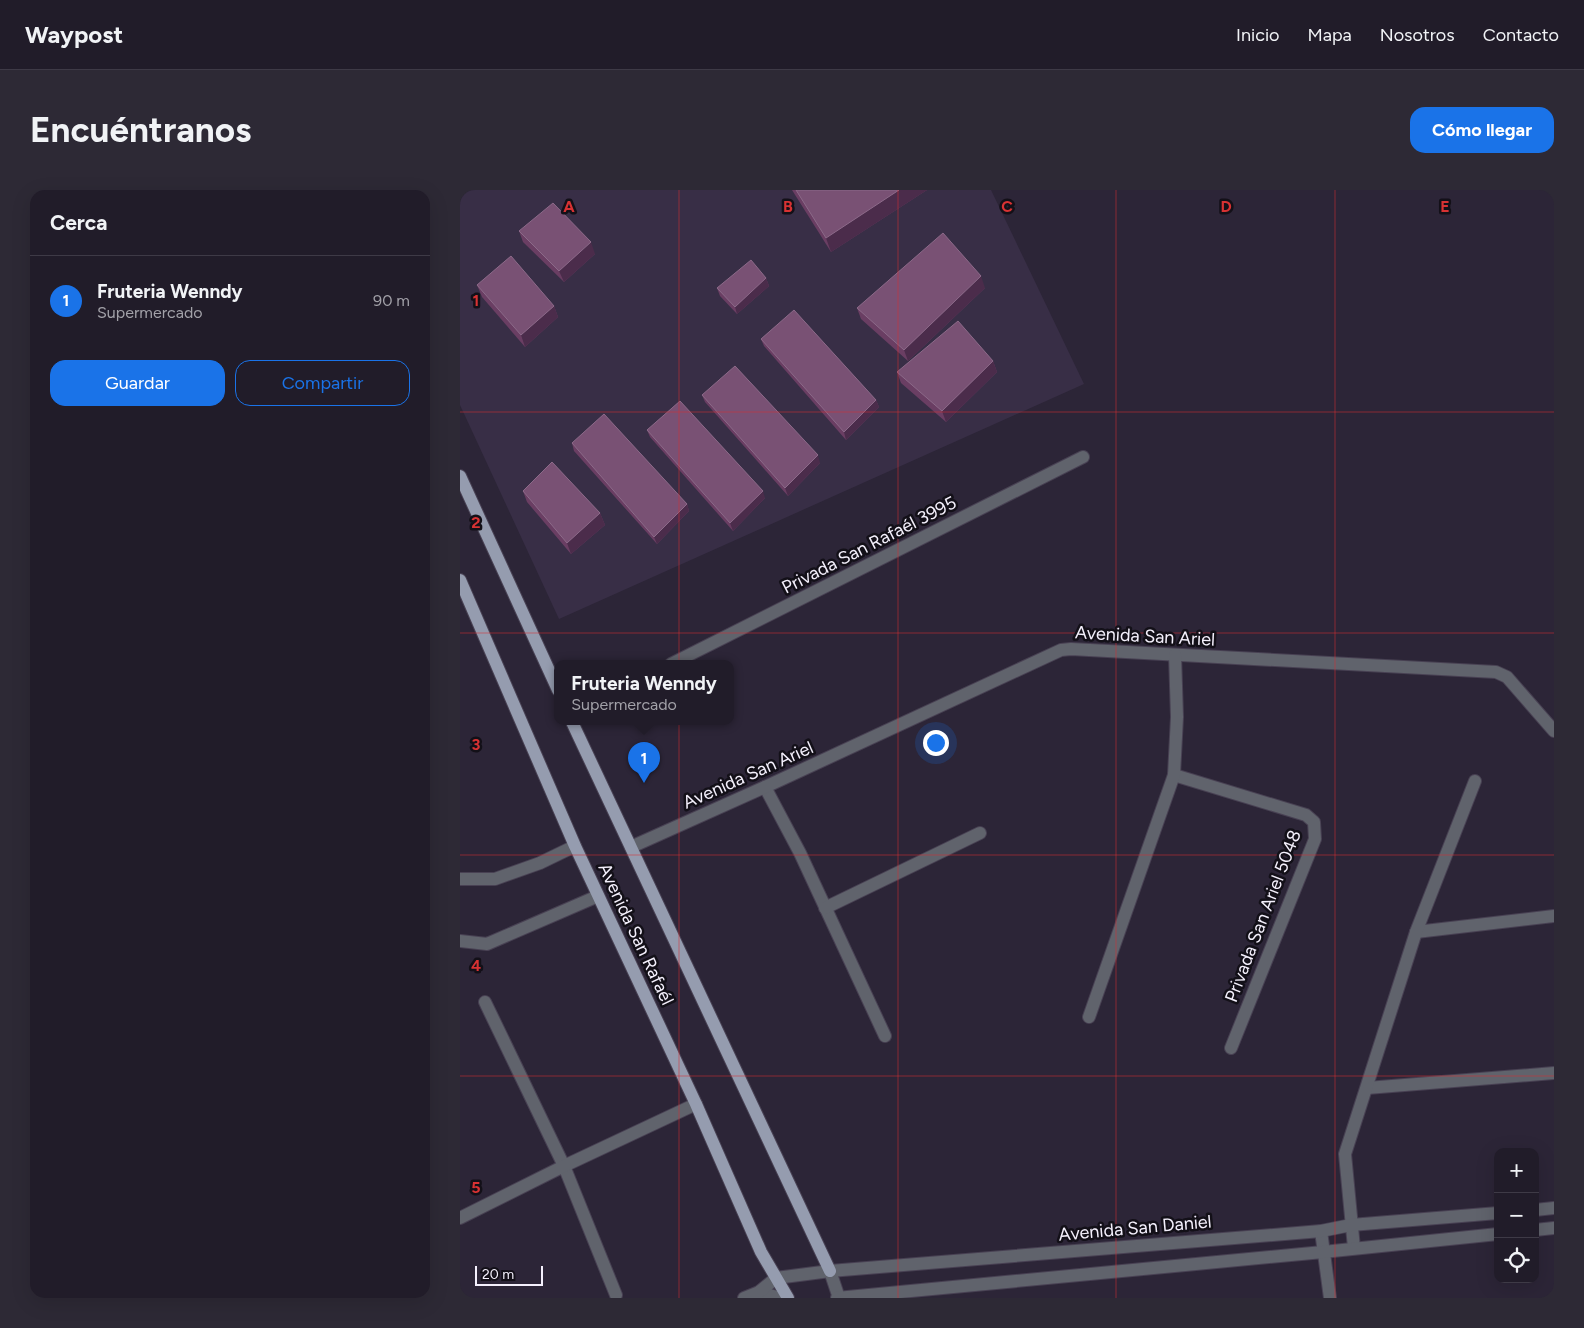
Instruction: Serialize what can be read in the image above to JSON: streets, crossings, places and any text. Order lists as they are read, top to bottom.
{
  "streets": {
    "main road": ["Avenida San Rafaél"],
    "street": [
      "Privada San Rafaél 3995",
      "Avenida San Ariel",
      "Privada San Ariel 5048",
      "Avenida San Daniel"
    ]
  },
  "crossings": [
    ["Avenida San Ariel", "Avenida San Rafaél"],
    ["Avenida San Rafaél", "Avenida San Daniel"]
  ],
  "scale_bar": "20 m",
  "page": {
    "header": "Waypost",
    "nav": [
      "Inicio",
      "Mapa",
      "Nosotros",
      "Contacto"
    ],
    "buttons": [
      "Cómo llegar",
      ["Guardar", "Compartir"]
    ],
    "title": "Encuéntranos",
    "heading": "Cerca",
    "list": [
      {
        "mark": "1",
        "name": "Fruteria Wenndy",
        "note": "Supermercado",
        "value": "90 m"
      }
    ],
    "popup": ["Fruteria Wenndy", "Supermercado"],
    "pins": "1",
    "map_buttons": ["+", "−"],
    "scale": "20 m"
  },
  "grid": {
    "columns": [
      "A",
      "B",
      "C",
      "D",
      "E"
    ],
    "rows": [
      "1",
      "2",
      "3",
      "4",
      "5"
    ]
  }
}
